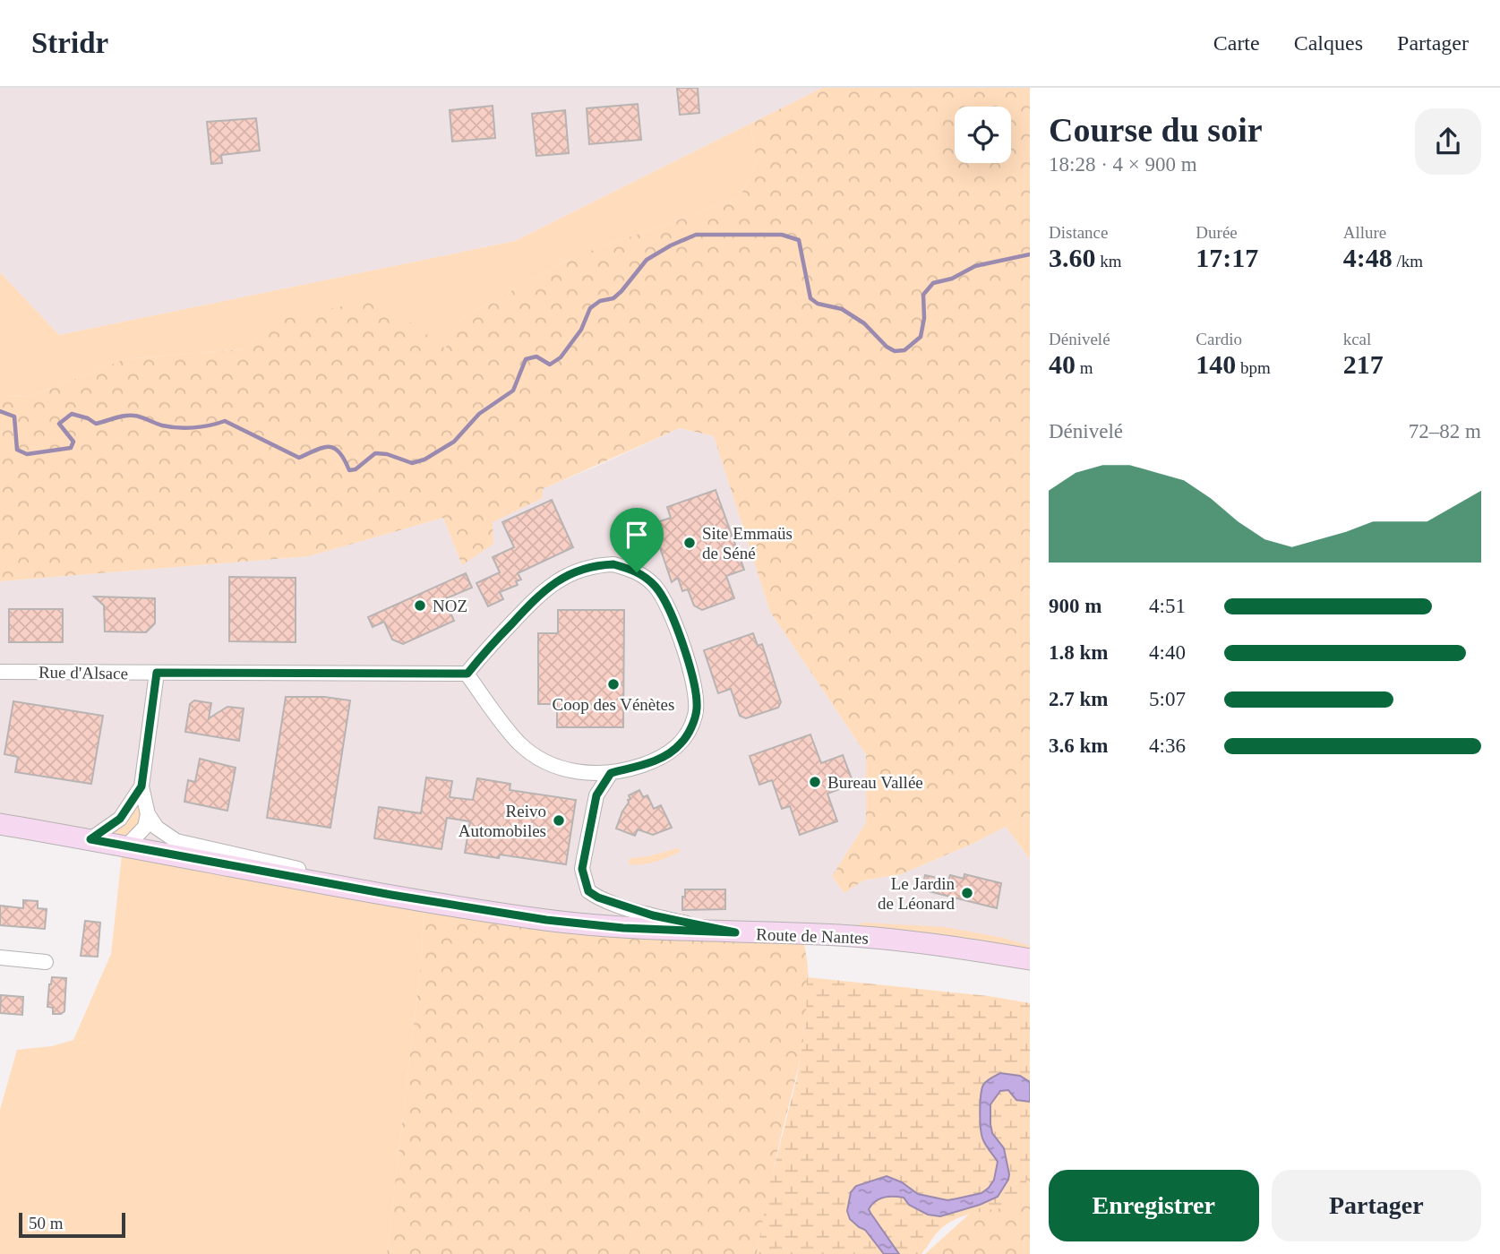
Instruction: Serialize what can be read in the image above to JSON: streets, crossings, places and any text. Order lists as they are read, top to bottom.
{
  "streets": {
    "main road": ["Route de Nantes"],
    "street": ["Rue d'Alsace"]
  },
  "places": [
    "Site Emmaüs de Séné",
    "NOZ",
    "Coop des Vénètes",
    "Bureau Vallée",
    "Reivo Automobiles",
    "Le Jardin de Léonard"
  ],
  "scale_bar": "50 m",
  "page": {
    "header": "Stridr",
    "nav": ["Carte", "Calques", "Partager"],
    "heading": ["Course du soir", "18:28 · 4 × 900 m"],
    "stats": [
      ["Distance", "3.60 km"],
      ["Durée", "17:17"],
      ["Allure", "4:48 /km"],
      ["Dénivelé", "40 m"],
      ["Cardio", "140 bpm"],
      ["kcal", "217"]
    ],
    "chart": ["Dénivelé", "72–82 m"],
    "list": [
      {
        "name": "900 m",
        "note": "4:51"
      },
      {
        "name": "1.8 km",
        "note": "4:40"
      },
      {
        "name": "2.7 km",
        "note": "5:07"
      },
      {
        "name": "3.6 km",
        "note": "4:36"
      }
    ],
    "buttons": ["Enregistrer", "Partager"],
    "scale": "50 m"
  }
}
